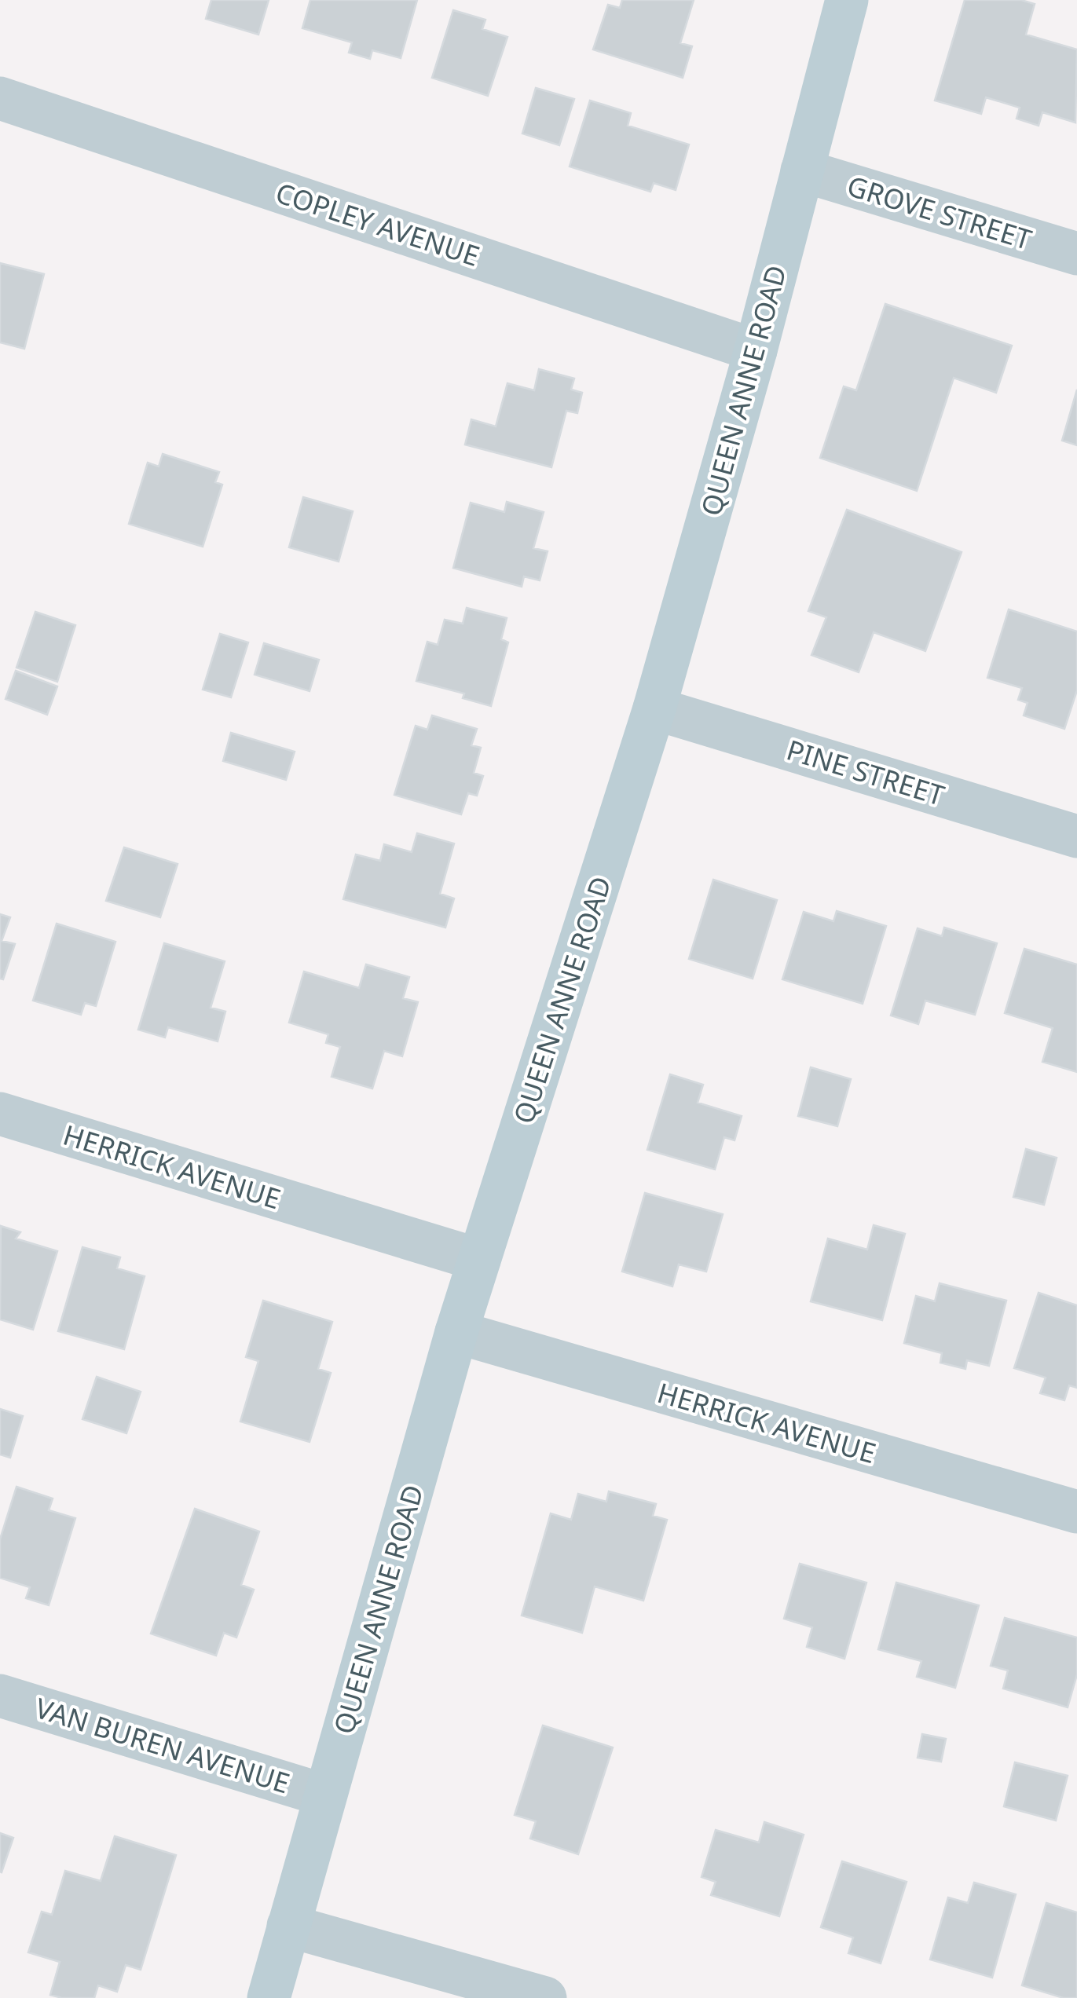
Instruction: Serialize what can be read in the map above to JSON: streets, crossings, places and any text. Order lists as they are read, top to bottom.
{
  "streets": {
    "street": [
      "GROVE STREET",
      "COPLEY AVENUE",
      "QUEEN ANNE ROAD",
      "PINE STREET",
      "HERRICK AVENUE",
      "VAN BUREN AVENUE"
    ]
  },
  "crossings": [
    ["GROVE STREET", "QUEEN ANNE ROAD"],
    ["COPLEY AVENUE", "QUEEN ANNE ROAD"],
    ["QUEEN ANNE ROAD", "PINE STREET"],
    ["QUEEN ANNE ROAD", "HERRICK AVENUE"],
    ["QUEEN ANNE ROAD", "VAN BUREN AVENUE"]
  ]
}
